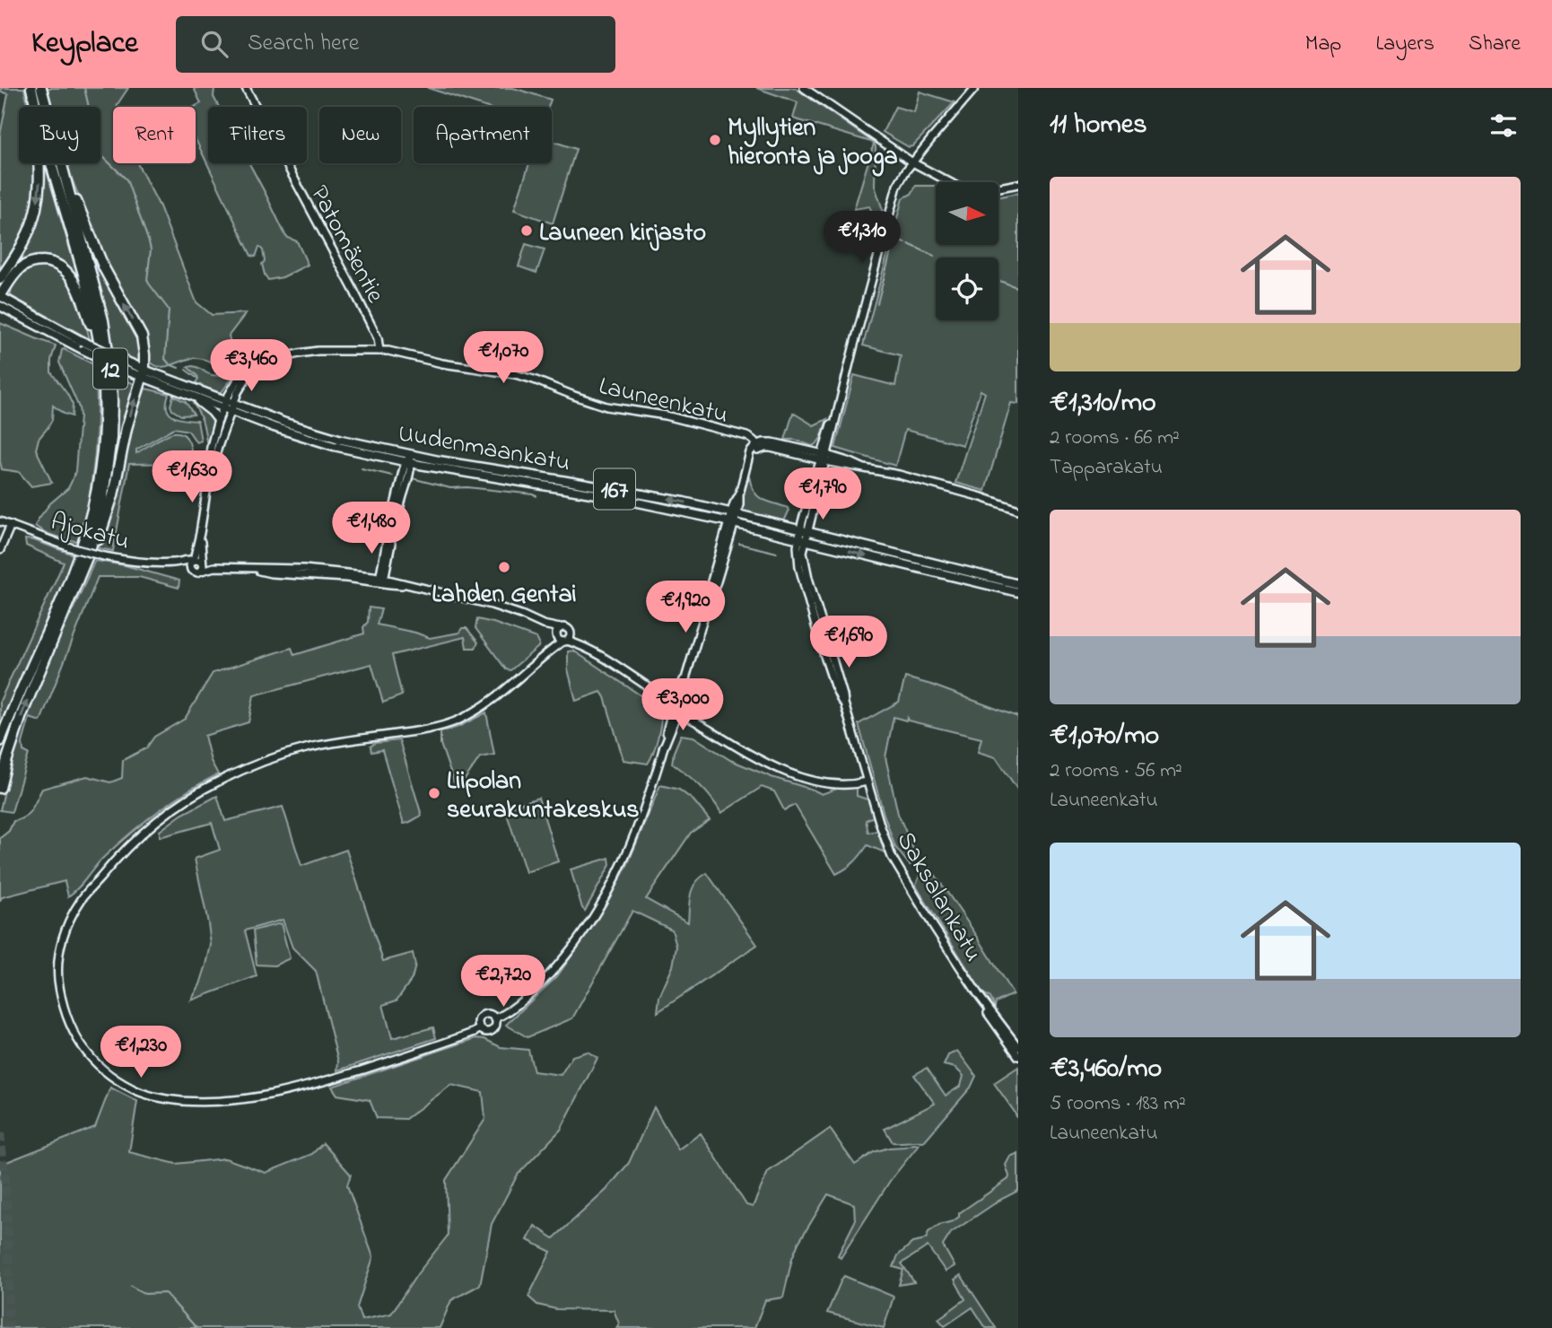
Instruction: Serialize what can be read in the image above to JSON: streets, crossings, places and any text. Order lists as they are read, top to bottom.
{
  "streets": {
    "highway": ["12"],
    "main road": ["Uudenmaankatu", "167"],
    "street": [
      "Patomäentie",
      "Launeenkatu",
      "Ajokatu",
      "Saksalankatu"
    ]
  },
  "crossings": [
    ["Patomäentie", "Launeenkatu"],
    ["Launeenkatu", "Uudenmaankatu"],
    ["Launeenkatu", "Saksalankatu"],
    ["Uudenmaankatu", "Saksalankatu"],
    ["Ajokatu", "Saksalankatu"]
  ],
  "places": [
    "Myllytien hieronta ja jooga",
    "Launeen kirjasto",
    "Lahden Gentai",
    "Liipolan seurakuntakeskus"
  ],
  "north": "right",
  "page": {
    "header": "Keyplace",
    "search": "Search here",
    "nav": ["Map", "Layers", "Share"],
    "heading": "11 homes",
    "chip": [
      "Buy",
      "Rent",
      "Filters",
      "New",
      "Apartment"
    ],
    "list": [
      {
        "name": "€1,310/mo",
        "note": "2 rooms · 66 m² · Tapparakatu"
      },
      {
        "name": "€1,070/mo",
        "note": "2 rooms · 56 m² · Launeenkatu"
      },
      {
        "name": "€3,460/mo",
        "note": "5 rooms · 183 m² · Launeenkatu"
      }
    ],
    "price": [
      "€1,310",
      "€1,070",
      "€3,460",
      "€1,630",
      "€1,790",
      "€1,480",
      "€1,920",
      "€1,690",
      "€3,000",
      "€2,720",
      "€1,230"
    ]
  }
}
